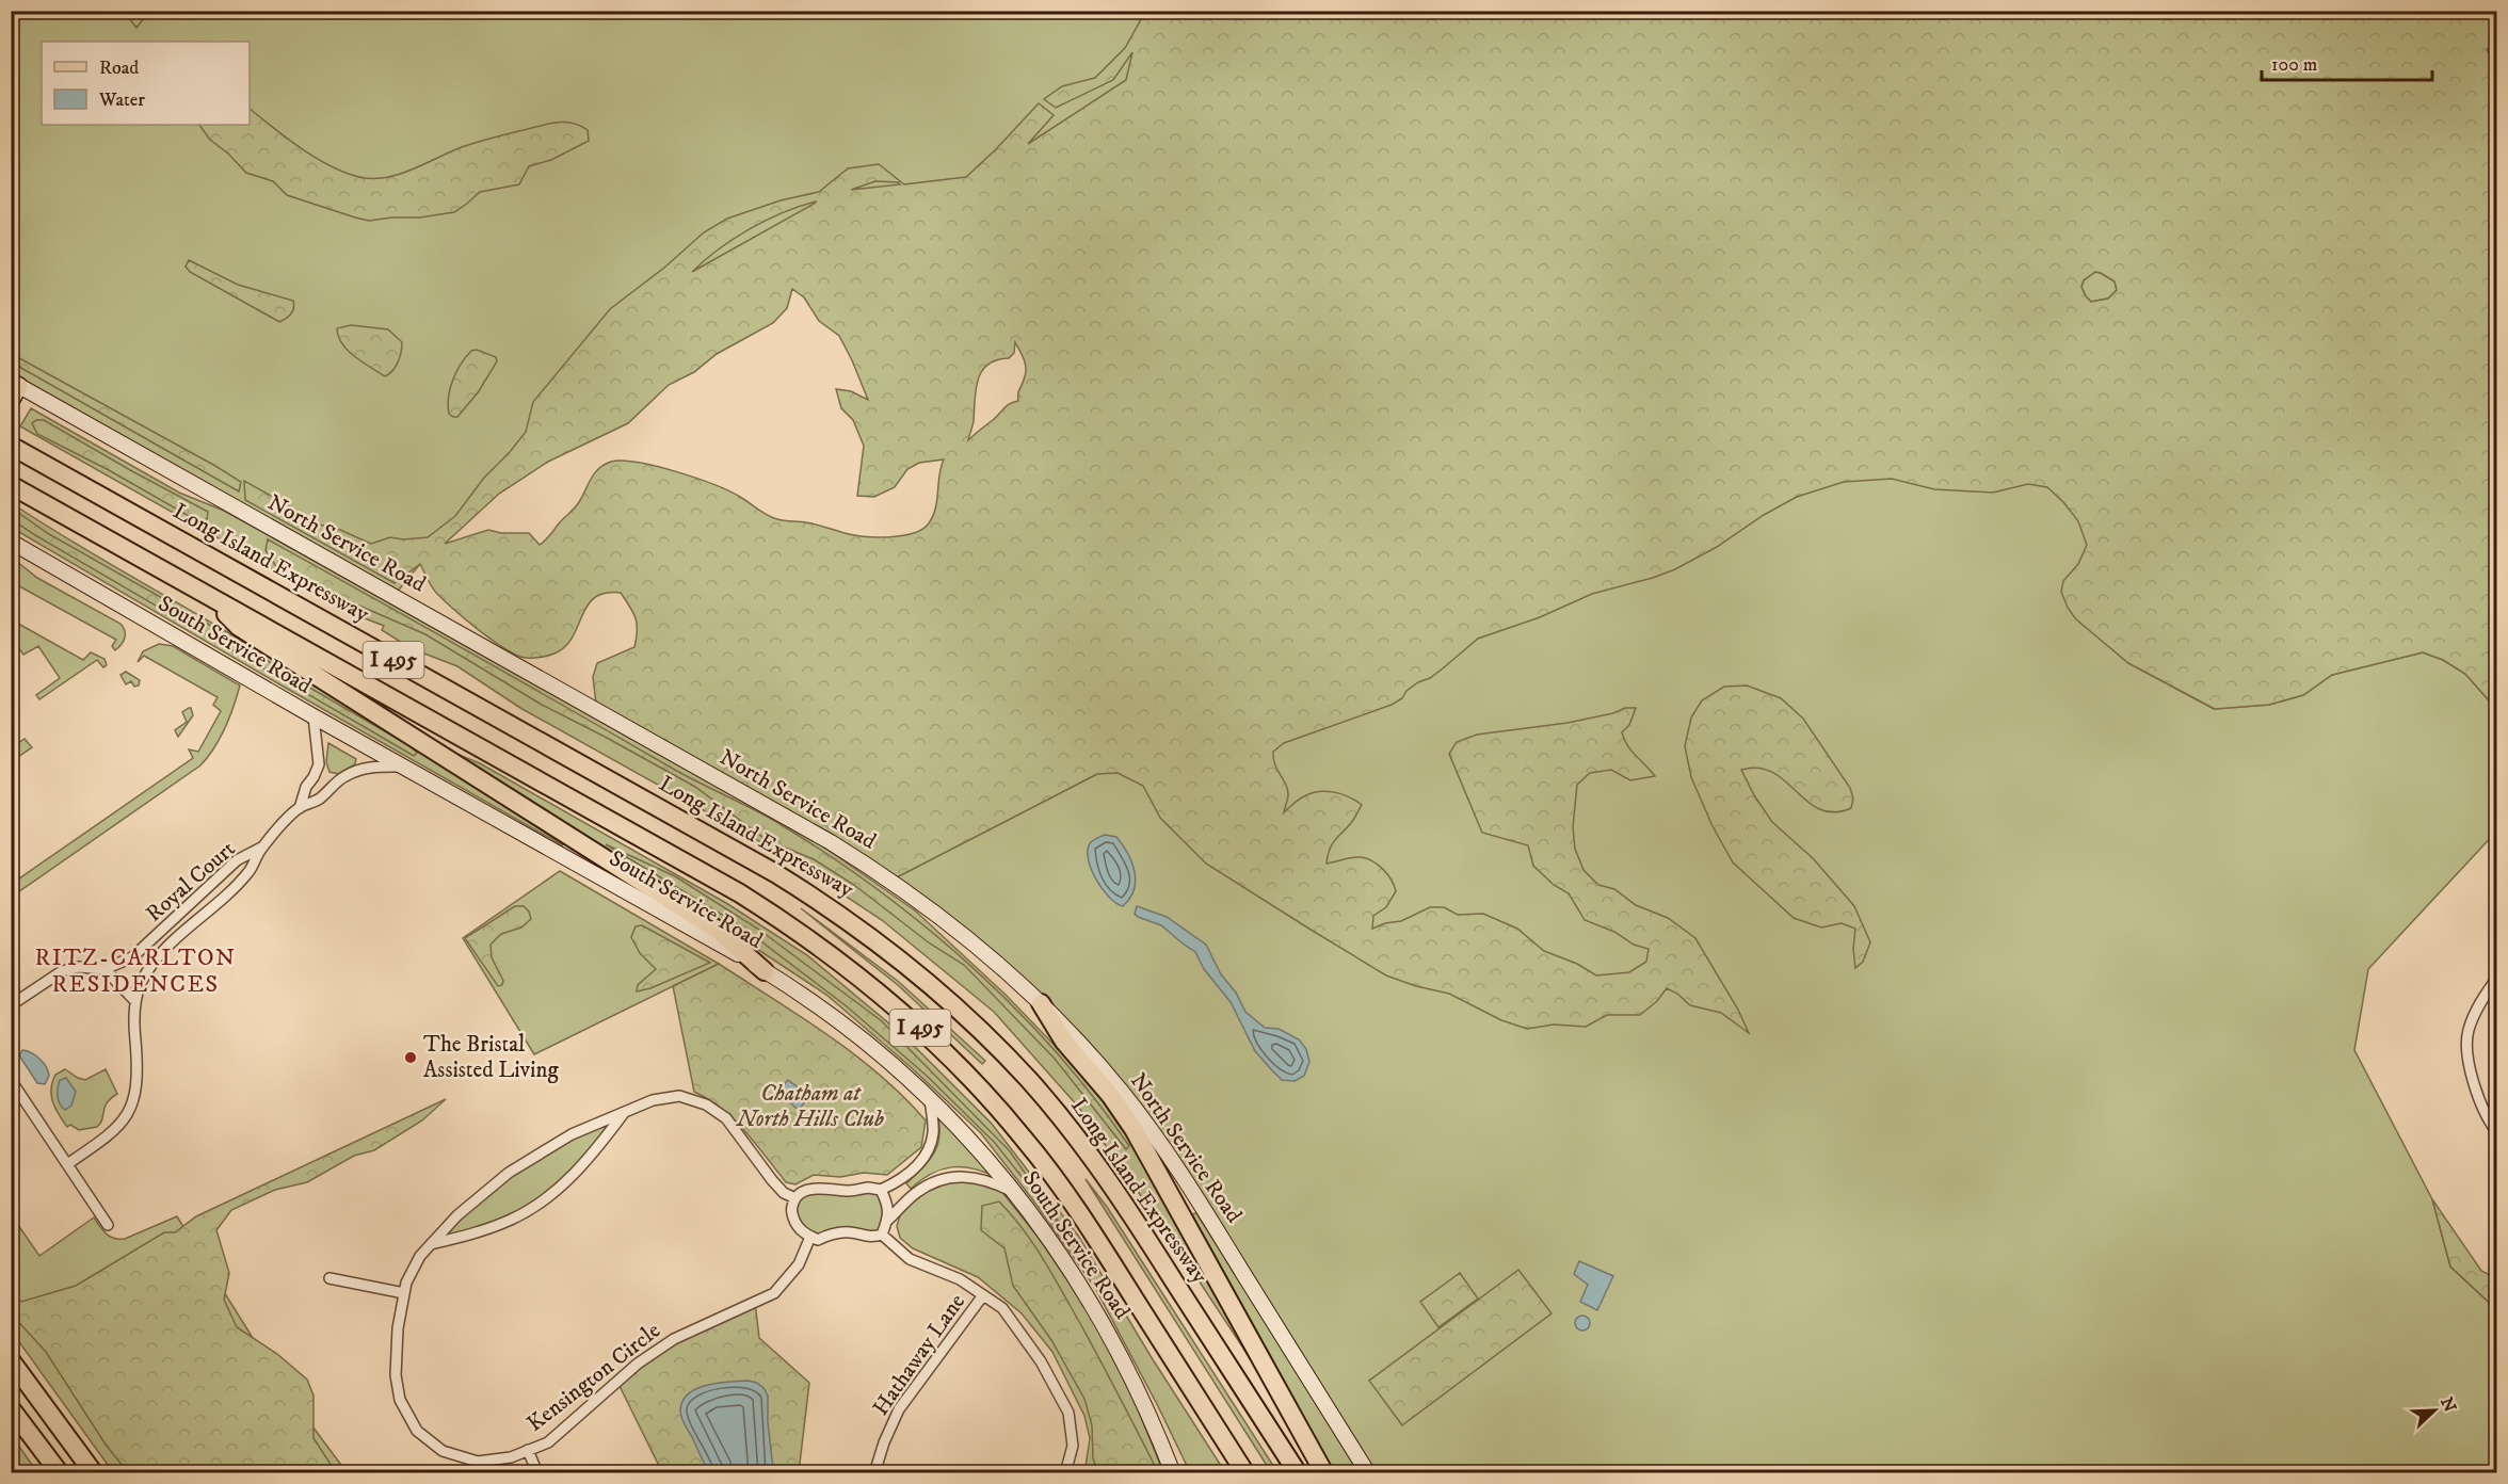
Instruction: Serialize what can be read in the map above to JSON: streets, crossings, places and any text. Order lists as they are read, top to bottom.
{
  "streets": {
    "highway": ["Long Island Expressway", "I 495"],
    "main road": ["North Service Road", "South Service Road"],
    "street": ["Royal Court", "Hathaway Lane", "Kensington Circle"]
  },
  "districts": ["RITZ-CARLTON RESIDENCES"],
  "parks": ["Chatham at North Hills Club"],
  "places": ["The Bristal Assisted Living"],
  "legend": ["Road", "Water"],
  "scale_bar": "100 m",
  "north": "top right"
}
